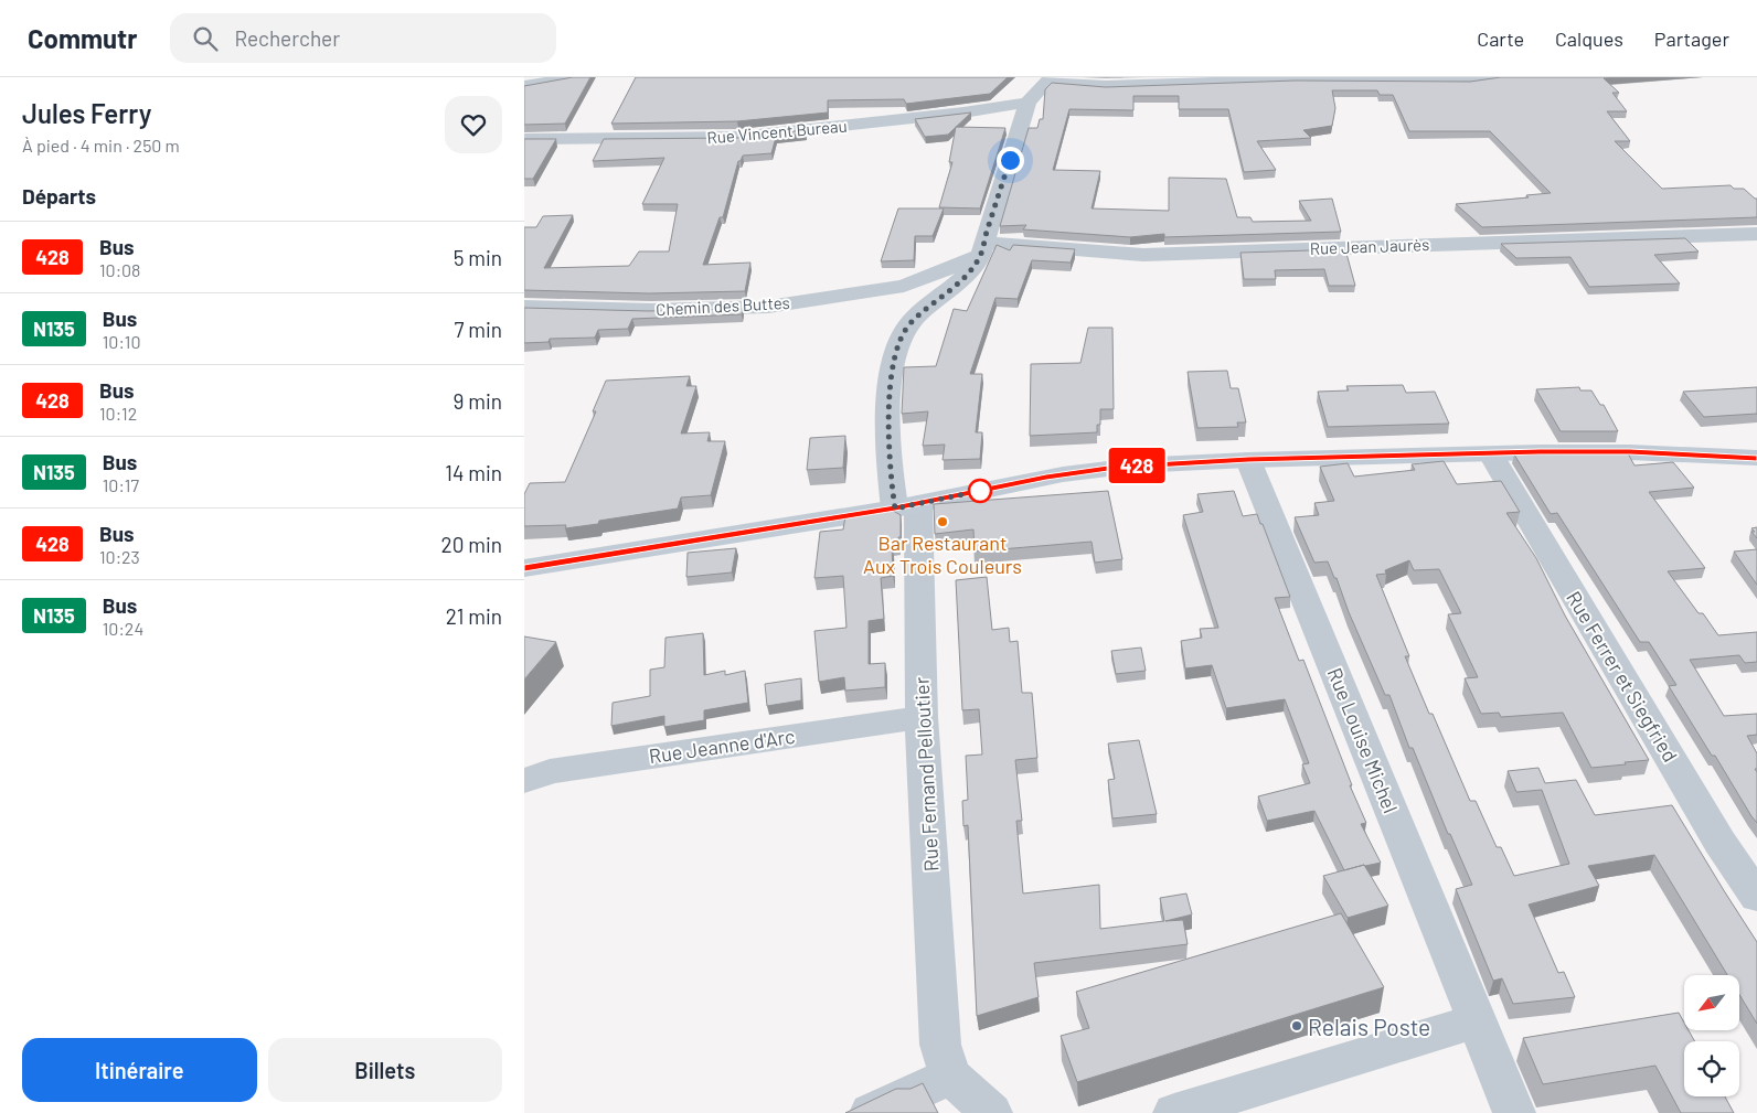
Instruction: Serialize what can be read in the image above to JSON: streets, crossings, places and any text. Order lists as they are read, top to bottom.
{
  "streets": {
    "street": [
      "Rue Vincent Bureau",
      "Rue Jean Jaurès",
      "Chemin des Buttes",
      "Rue Ferrer et Siegfried",
      "Rue Louise Michel",
      "Rue Jeanne d'Arc",
      "Rue Fernand Pelloutier"
    ]
  },
  "crossings": [
    ["Rue Vincent Bureau", "Rue Fernand Pelloutier"],
    ["Rue Jean Jaurès", "Chemin des Buttes"],
    ["Rue Jean Jaurès", "Rue Fernand Pelloutier"],
    ["Chemin des Buttes", "Rue Fernand Pelloutier"],
    ["Rue Jeanne d'Arc", "Rue Fernand Pelloutier"]
  ],
  "places": ["Bar Restaurant Aux Trois Couleurs", "Relais Poste"],
  "lines": ["bus line 428"],
  "north": "bottom left",
  "page": {
    "header": "Commutr",
    "search": "Rechercher",
    "nav": ["Carte", "Calques", "Partager"],
    "heading": [
      ["Jules Ferry", "À pied · 4 min · 250 m"],
      "Départs"
    ],
    "on_map": "428",
    "list": [
      {
        "mark": "428",
        "name": "Bus",
        "note": "10:08",
        "value": "5 min"
      },
      {
        "mark": "N135",
        "name": "Bus",
        "note": "10:10",
        "value": "7 min"
      },
      {
        "mark": "428",
        "name": "Bus",
        "note": "10:12",
        "value": "9 min"
      },
      {
        "mark": "N135",
        "name": "Bus",
        "note": "10:17",
        "value": "14 min"
      },
      {
        "mark": "428",
        "name": "Bus",
        "note": "10:23",
        "value": "20 min"
      },
      {
        "mark": "N135",
        "name": "Bus",
        "note": "10:24",
        "value": "21 min"
      }
    ],
    "buttons": ["Itinéraire", "Billets"]
  }
}
